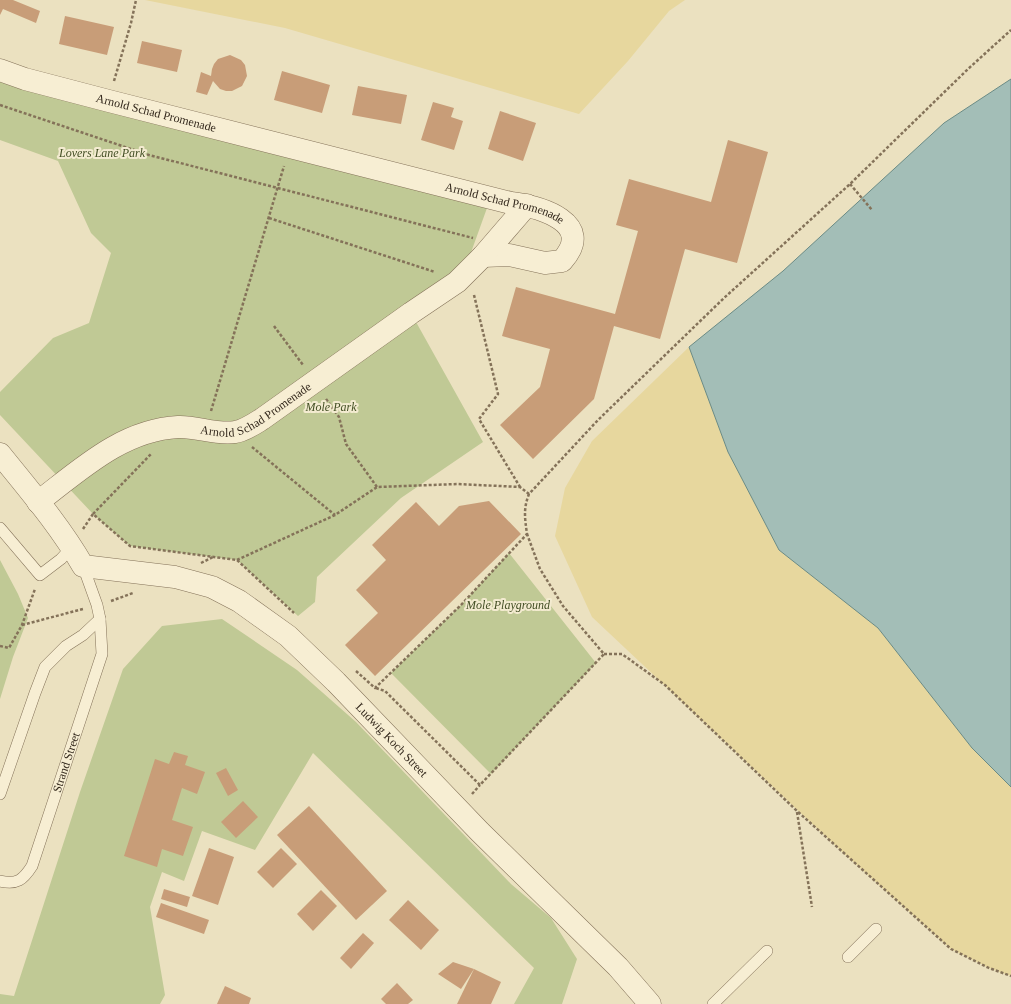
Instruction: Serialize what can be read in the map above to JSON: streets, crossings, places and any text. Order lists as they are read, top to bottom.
{
  "streets": {
    "street": ["Arnold Schad Promenade", "Ludwig Koch Street", "Strand Street"]
  },
  "crossings": [
    ["Arnold Schad Promenade", "Strand Street"],
    ["Ludwig Koch Street", "Strand Street"]
  ],
  "parks": ["Lovers Lane Park", "Mole Park", "Mole Playground"]
}
